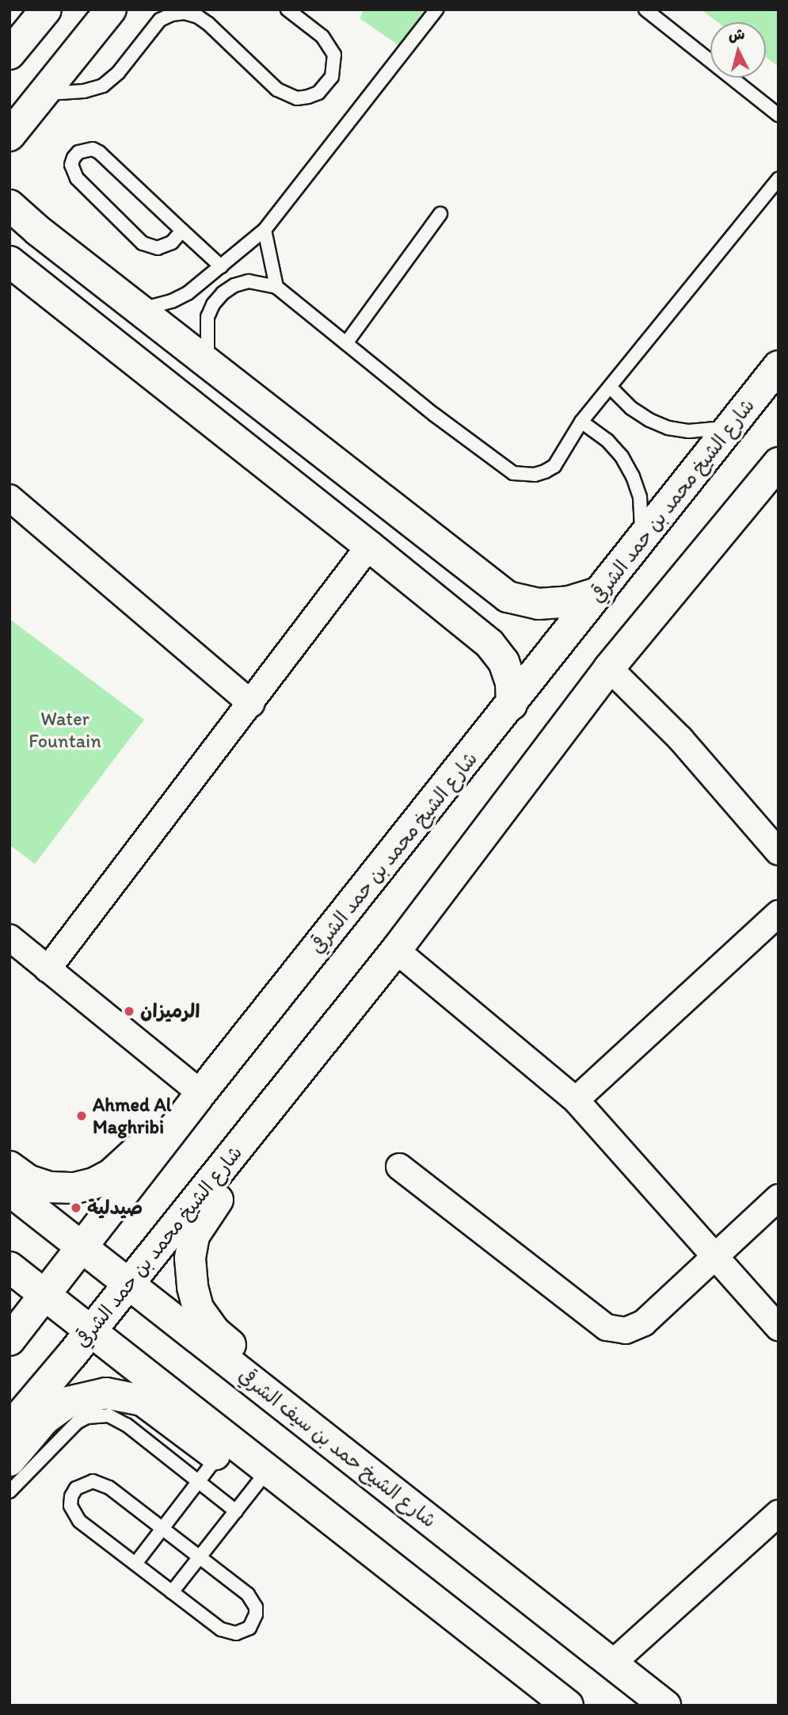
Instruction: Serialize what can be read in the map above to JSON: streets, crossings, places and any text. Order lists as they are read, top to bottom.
{
  "streets": {
    "main road": ["شارع الشيخ محمد بن حمد الشرقي", "شارع الشيخ حمد بن سيف الشرقي"]
  },
  "crossings": [
    ["شارع الشيخ محمد بن حمد الشرقي", "شارع الشيخ حمد بن سيف الشرقي"]
  ],
  "parks": ["Water Fountain"],
  "places": ["الرميزان", "Ahmed Al Maghribi", "صيدلية"],
  "north": "top"
}
